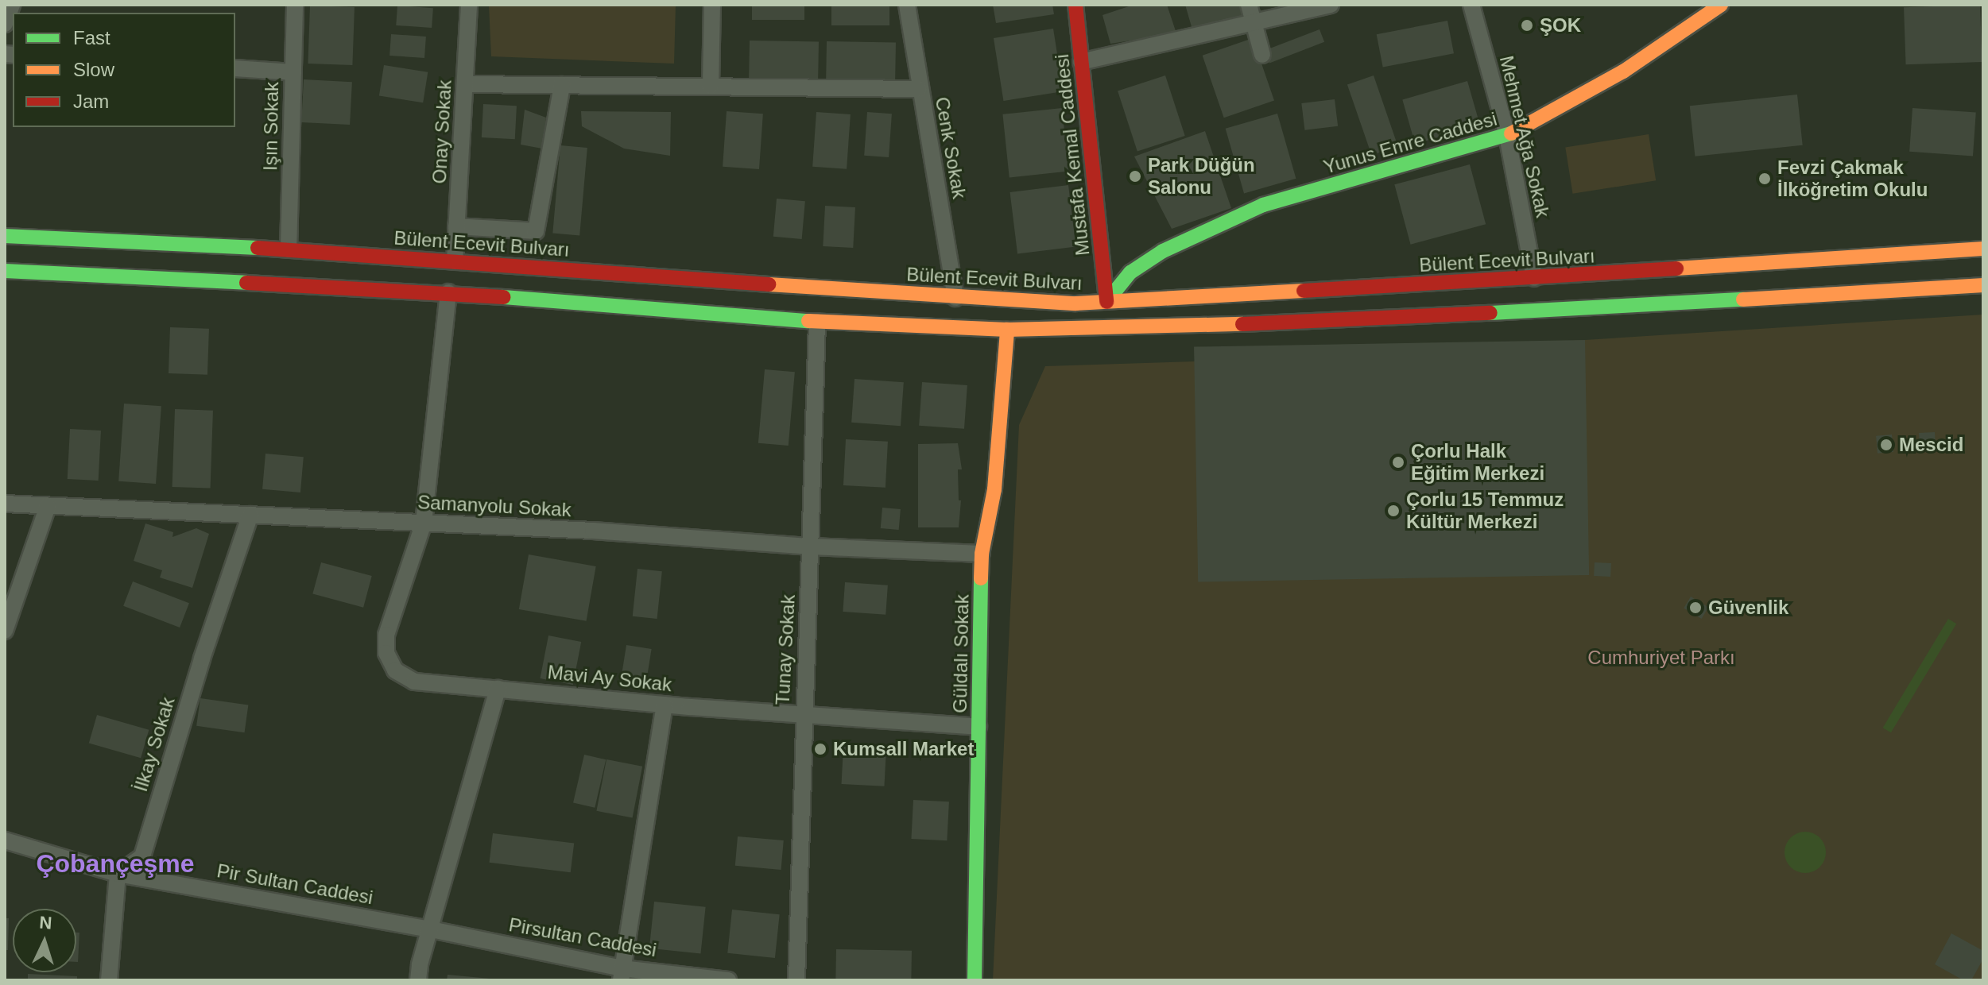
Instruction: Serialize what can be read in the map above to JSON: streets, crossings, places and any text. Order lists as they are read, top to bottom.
{
  "streets": {
    "main road": [
      "Yunus Emre Caddesi",
      "Mustafa Kemal Caddesi",
      "Bülent Ecevit Bulvarı",
      "Güldalı Sokak"
    ],
    "street": [
      "Işın Sokak",
      "Onay Sokak",
      "Mehmet Ağa Sokak",
      "Cenk Sokak",
      "Samanyolu Sokak",
      "Tunay Sokak",
      "Mavi Ay Sokak",
      "İlkay Sokak",
      "Pir Sultan Caddesi",
      "Pirsultan Caddesi"
    ]
  },
  "crossings": [
    ["Işın Sokak", "Bülent Ecevit Bulvarı"],
    ["Onay Sokak", "Bülent Ecevit Bulvarı"],
    ["Mehmet Ağa Sokak", "Yunus Emre Caddesi"],
    ["Mehmet Ağa Sokak", "Bülent Ecevit Bulvarı"],
    ["Yunus Emre Caddesi", "Mustafa Kemal Caddesi"],
    ["Yunus Emre Caddesi", "Bülent Ecevit Bulvarı"],
    ["Cenk Sokak", "Bülent Ecevit Bulvarı"],
    ["Mustafa Kemal Caddesi", "Bülent Ecevit Bulvarı"],
    ["Samanyolu Sokak", "Tunay Sokak"],
    ["Samanyolu Sokak", "Güldalı Sokak"],
    ["Samanyolu Sokak", "Mavi Ay Sokak"],
    ["Samanyolu Sokak", "İlkay Sokak"],
    ["Tunay Sokak", "Mavi Ay Sokak"],
    ["Güldalı Sokak", "Mavi Ay Sokak"],
    ["İlkay Sokak", "Pir Sultan Caddesi"],
    ["Pir Sultan Caddesi", "Pirsultan Caddesi"]
  ],
  "districts": ["Çobançeşme"],
  "parks": ["Cumhuriyet Parkı"],
  "places": [
    "ŞOK",
    "Park Düğün Salonu",
    "Fevzi Çakmak İlköğretim Okulu",
    "Mescid",
    "Çorlu Halk Eğitim Merkezi",
    "Çorlu 15 Temmuz Kültür Merkezi",
    "Güvenlik",
    "Kumsall Market"
  ],
  "legend": ["Fast", "Slow", "Jam"],
  "north": "top"
}
